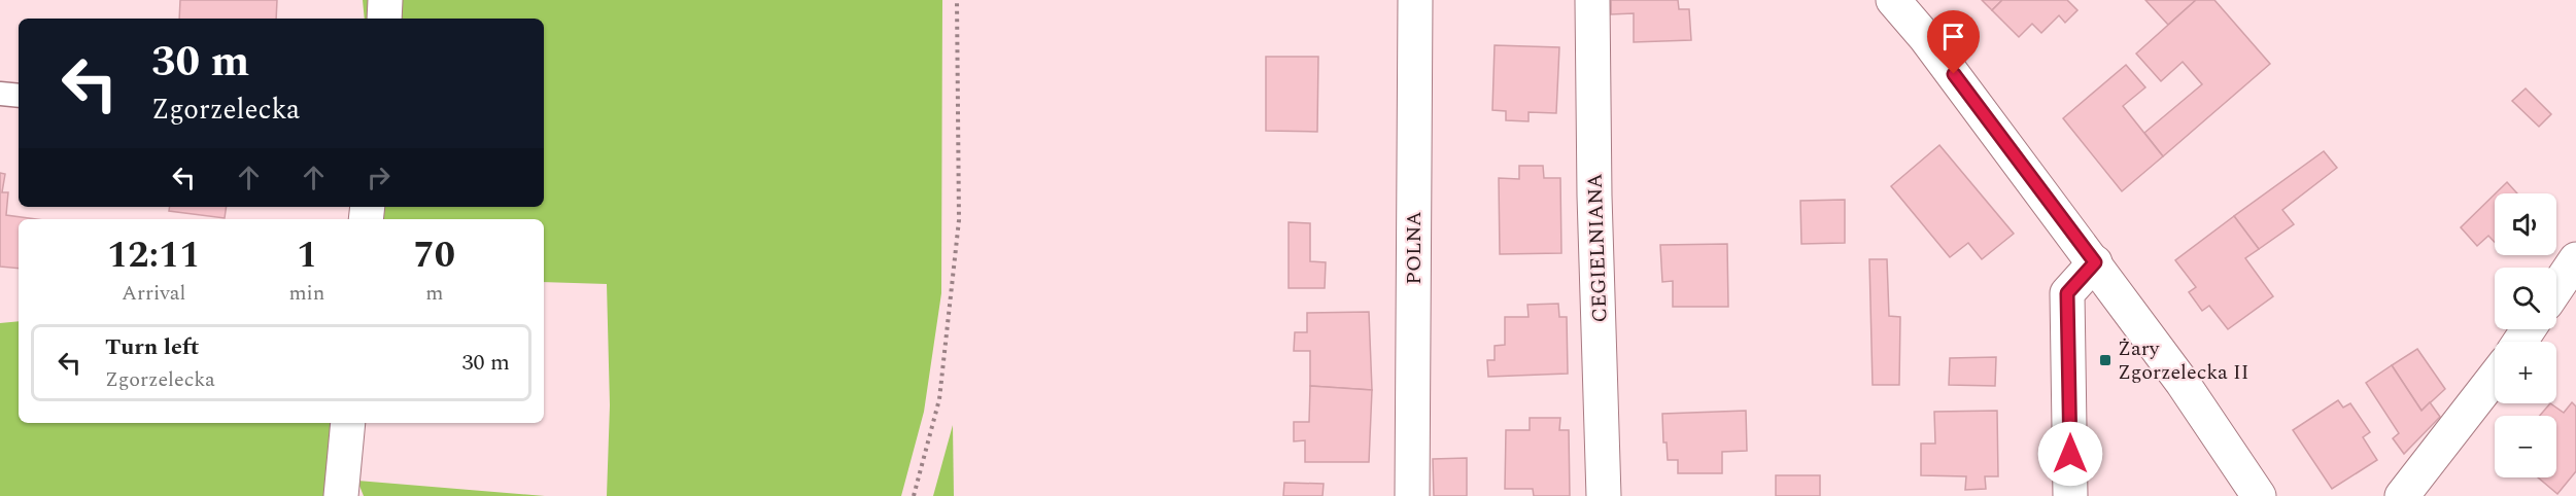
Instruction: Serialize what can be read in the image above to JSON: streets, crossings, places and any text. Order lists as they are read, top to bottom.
{
  "streets": {
    "street": ["POLNA", "CEGIELNIANA"]
  },
  "places": {
    "transit": ["Żary Zgorzelecka II"]
  },
  "page": {
    "turn": ["30 m", "Zgorzelecka"],
    "map_buttons": ["+", "−"],
    "eta": [
      "12:11",
      "Arrival",
      "1",
      "min",
      "70",
      "m"
    ],
    "list": [
      {
        "name": "Turn left",
        "note": "Zgorzelecka",
        "value": "30 m"
      }
    ]
  }
}
